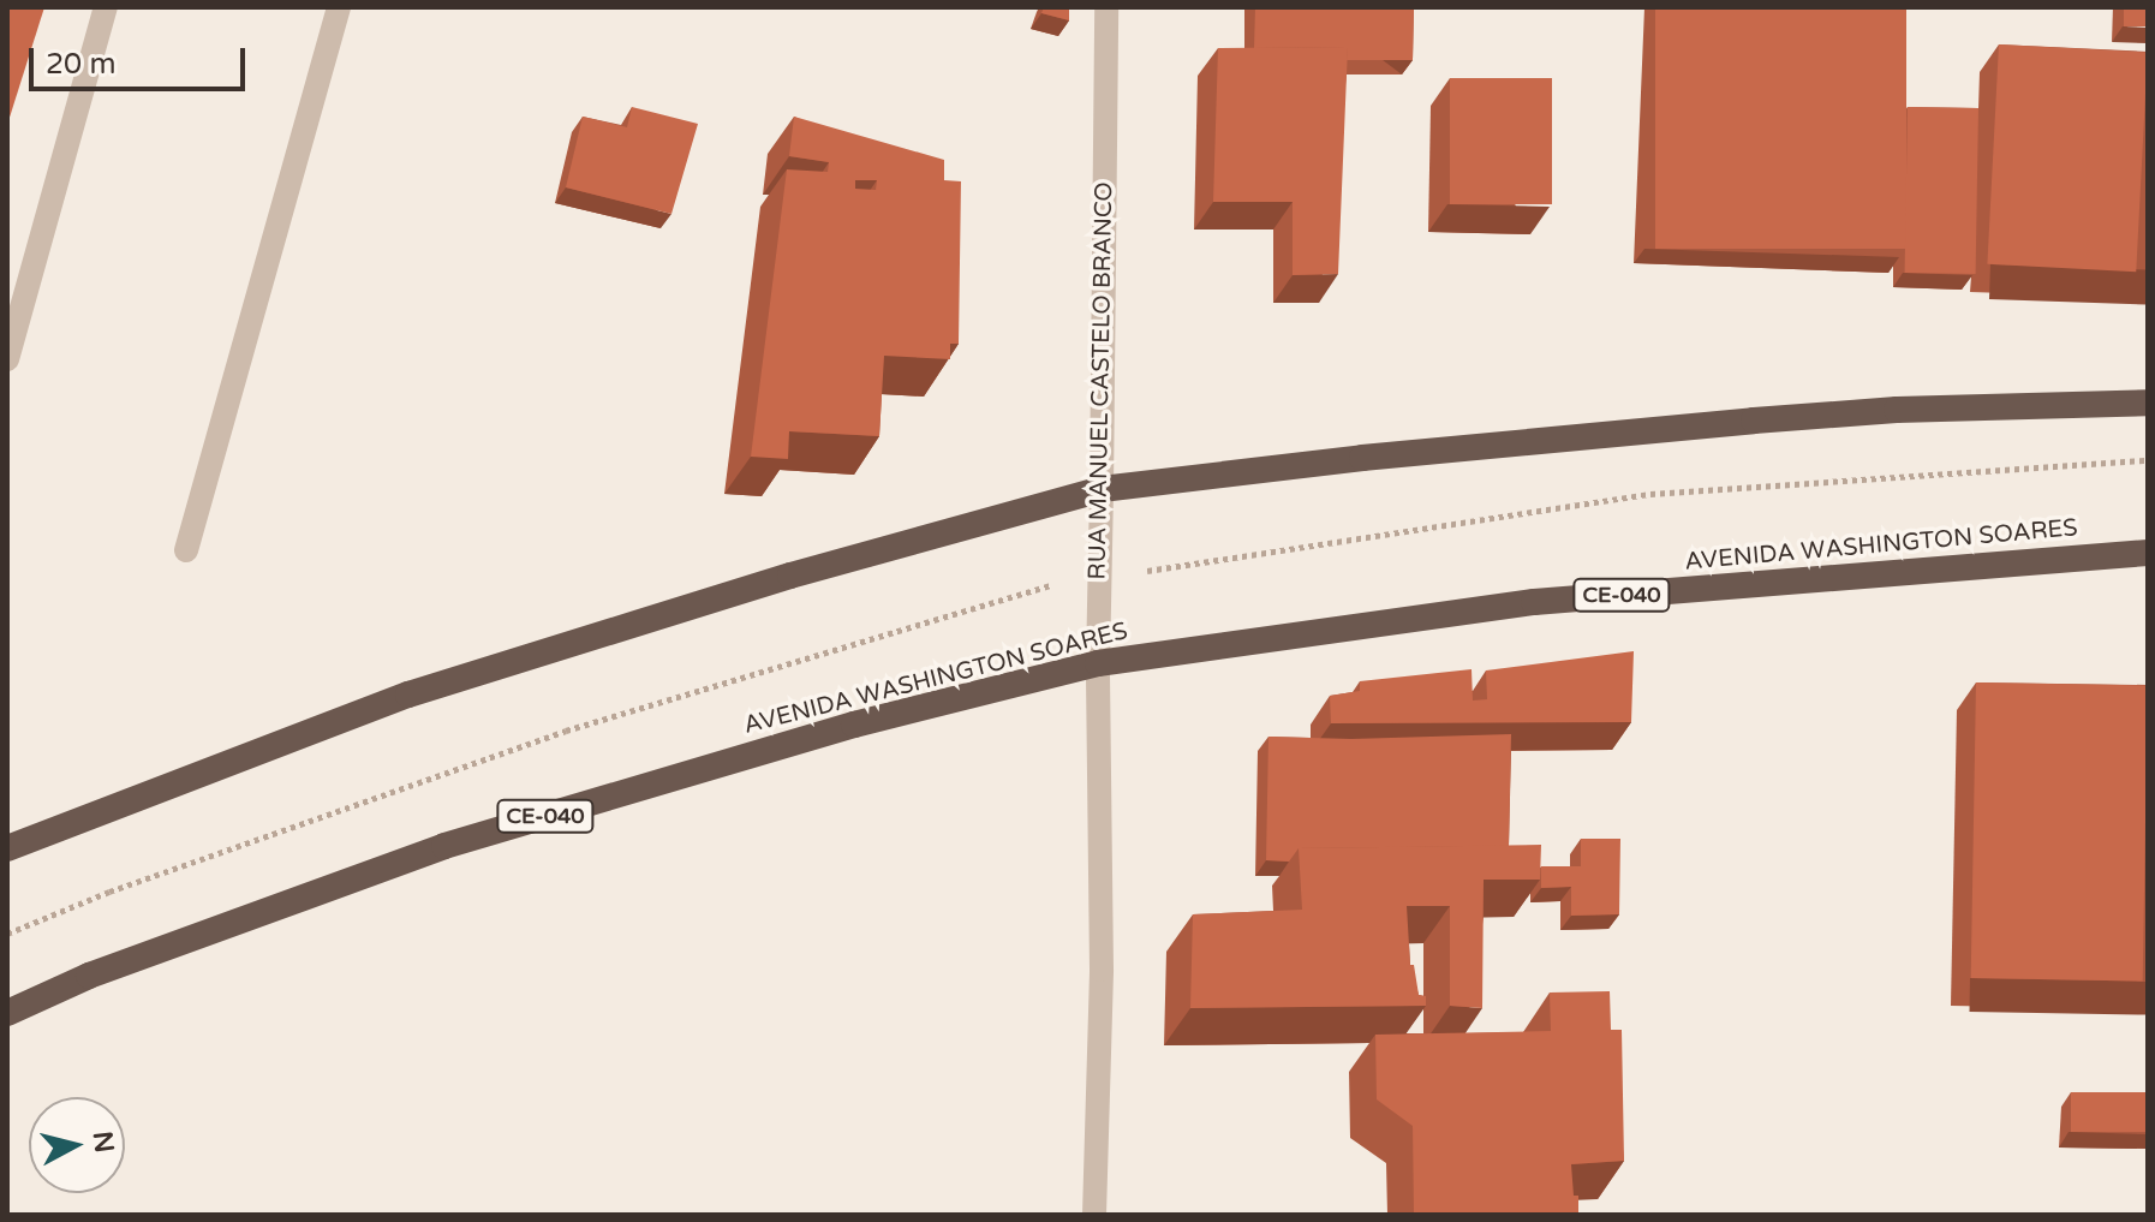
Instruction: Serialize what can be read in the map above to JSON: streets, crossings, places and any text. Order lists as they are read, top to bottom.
{
  "streets": {
    "highway": ["AVENIDA WASHINGTON SOARES", "CE-040"],
    "street": ["RUA MANUEL CASTELO BRANCO"]
  },
  "crossings": [
    ["RUA MANUEL CASTELO BRANCO", "AVENIDA WASHINGTON SOARES"]
  ],
  "scale_bar": "20 m",
  "north": "right"
}
